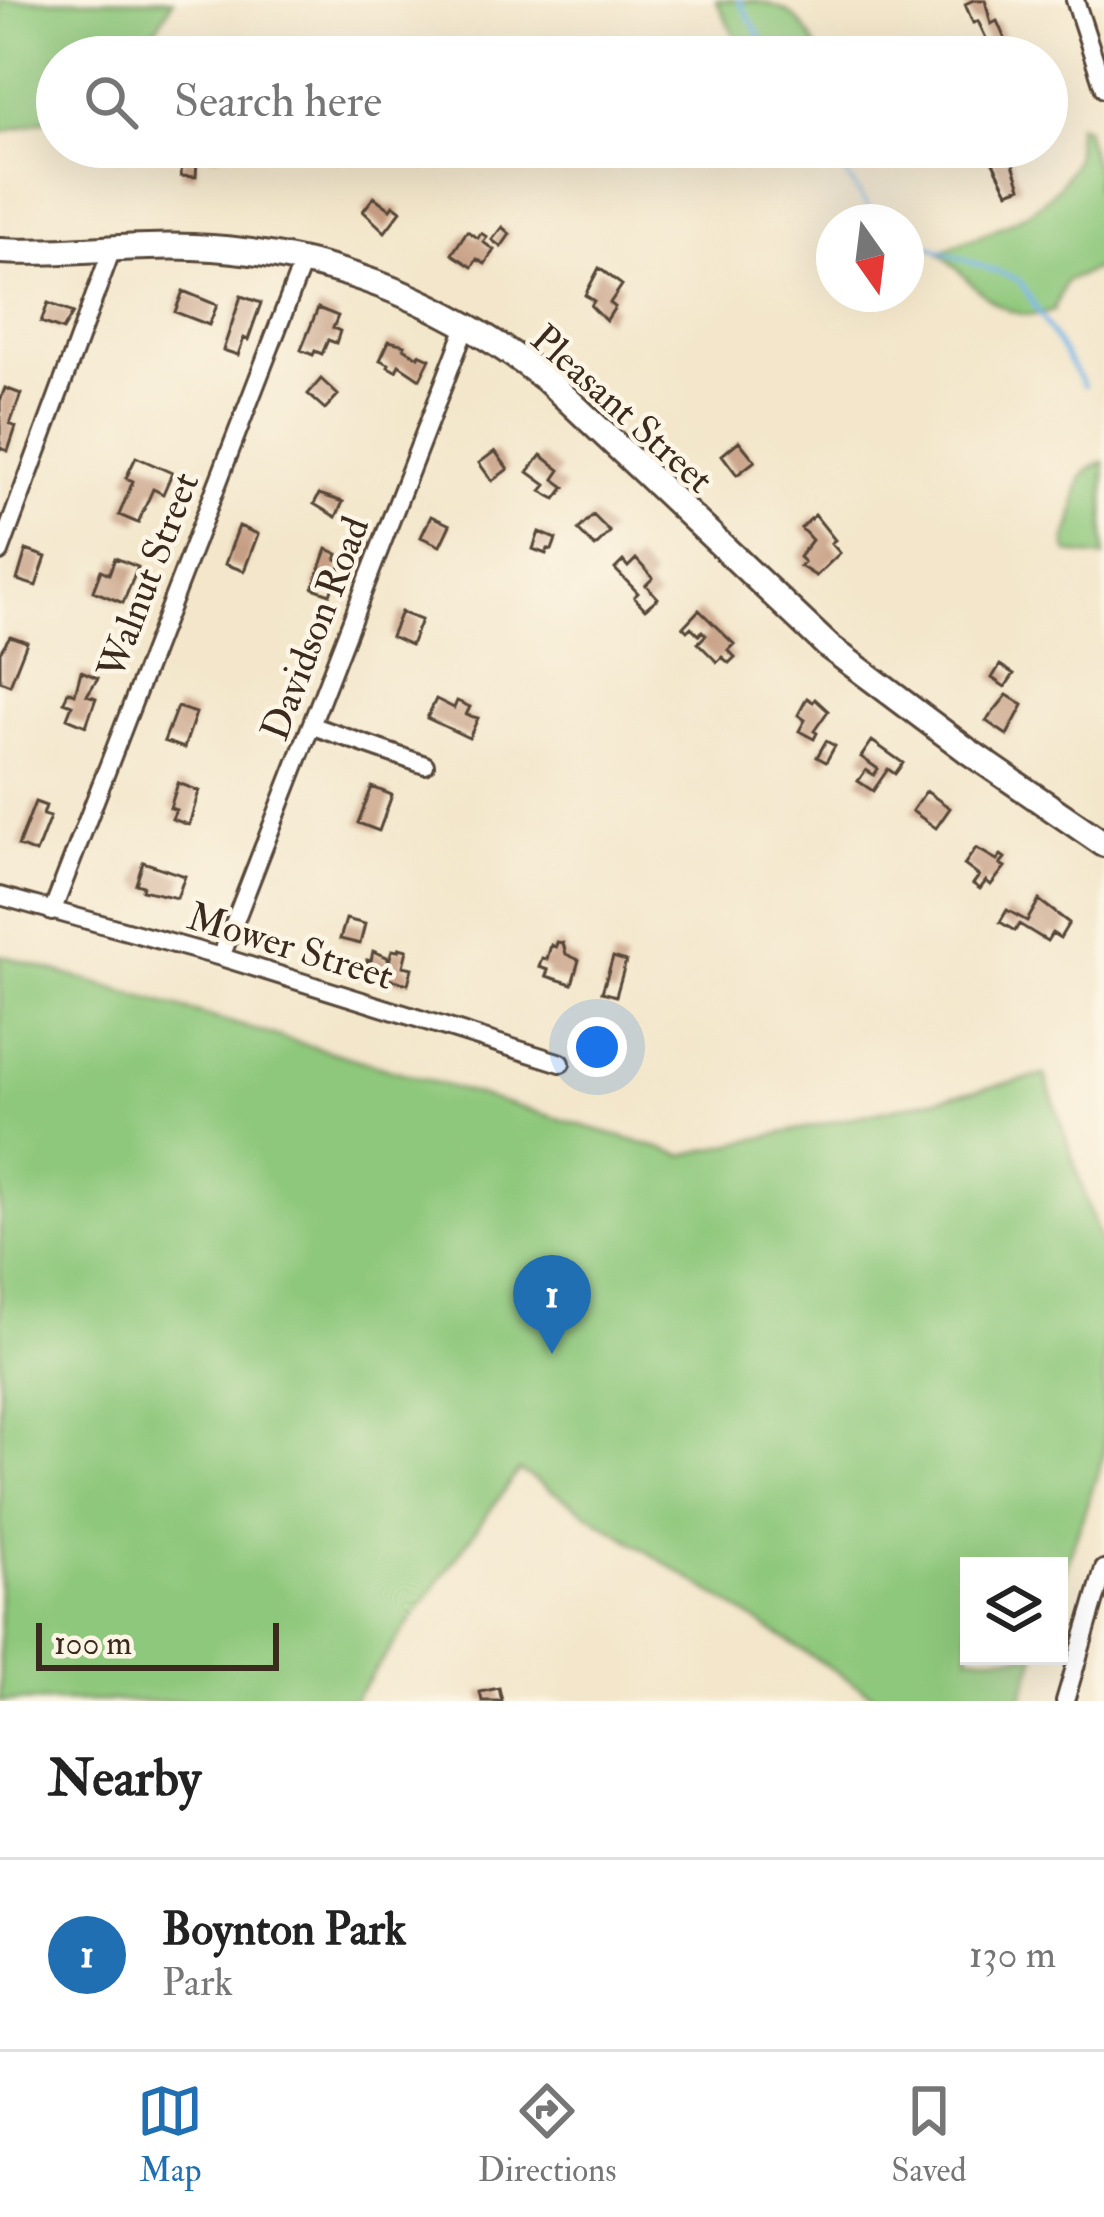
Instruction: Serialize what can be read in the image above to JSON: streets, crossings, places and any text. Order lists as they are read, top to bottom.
{
  "streets": {
    "main road": ["Pleasant Street"],
    "street": ["Walnut Street", "Davidson Road", "Mower Street"]
  },
  "crossings": [
    ["Pleasant Street", "Walnut Street"],
    ["Pleasant Street", "Davidson Road"],
    ["Walnut Street", "Mower Street"],
    ["Davidson Road", "Mower Street"]
  ],
  "scale_bar": "100 m",
  "north": "bottom",
  "page": {
    "search": "Search here",
    "pins": "1",
    "scale": "100 m",
    "heading": "Nearby",
    "list": [
      {
        "mark": "1",
        "name": "Boynton Park",
        "note": "Park",
        "value": "130 m"
      }
    ],
    "nav": ["Map", "Directions", "Saved"]
  }
}
